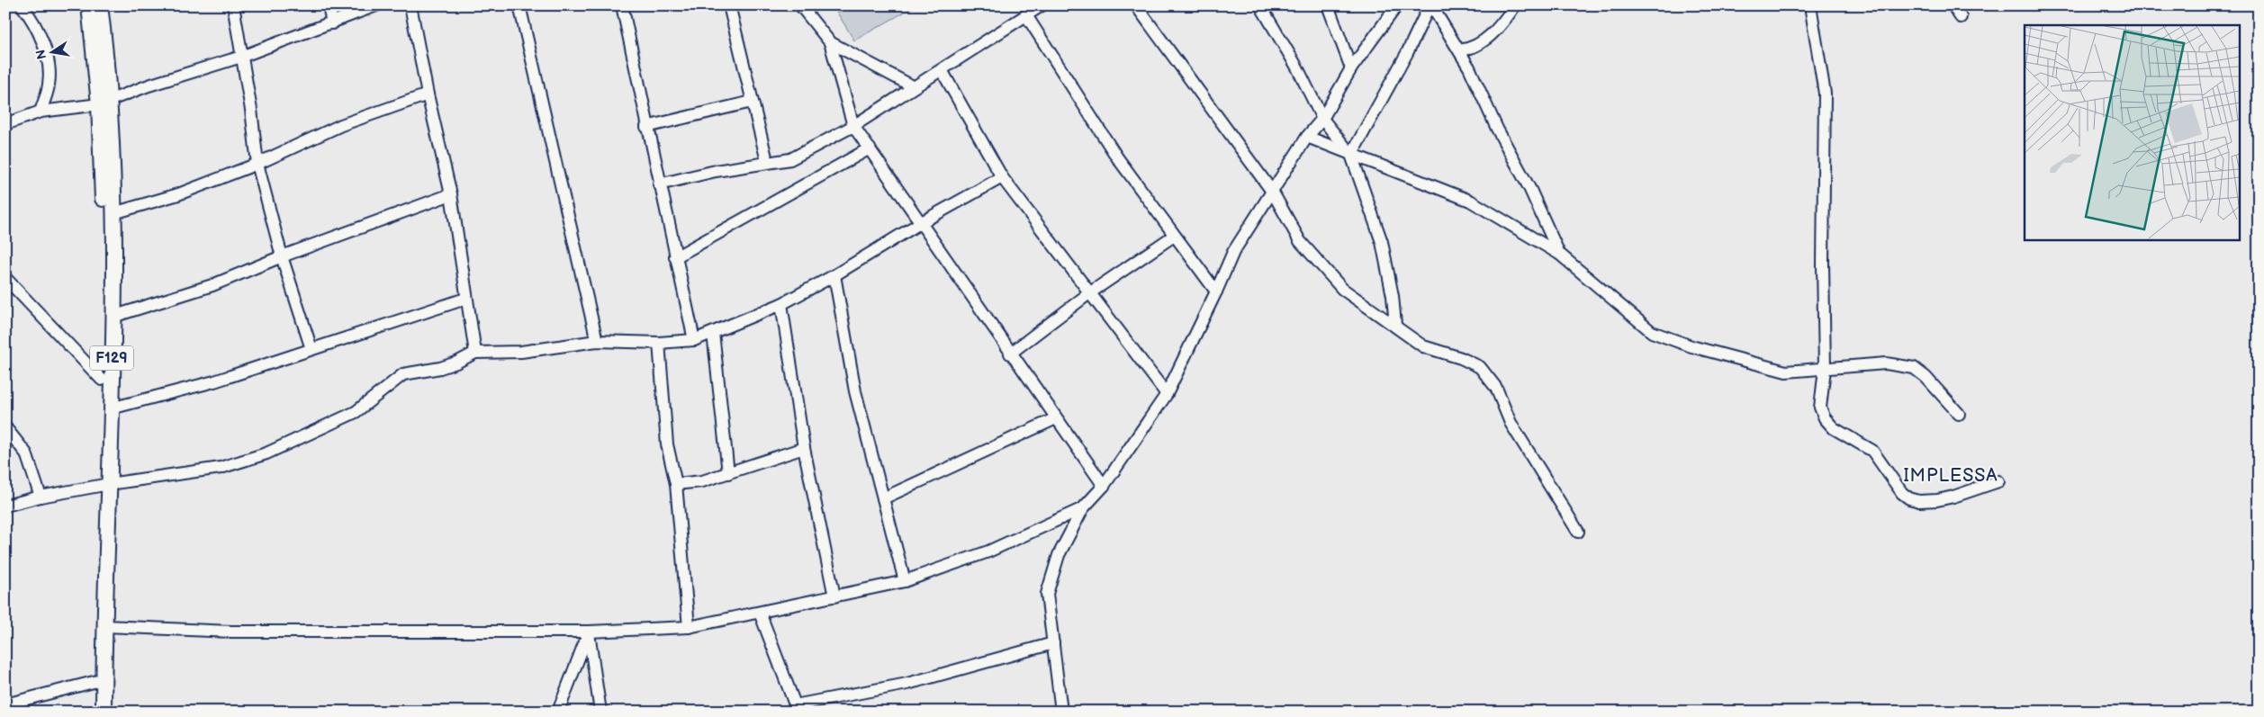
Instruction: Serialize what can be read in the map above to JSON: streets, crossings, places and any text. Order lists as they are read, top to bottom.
{
  "streets": {
    "main road": ["F129"]
  },
  "districts": ["IMPLESSA"],
  "north": "left"
}
